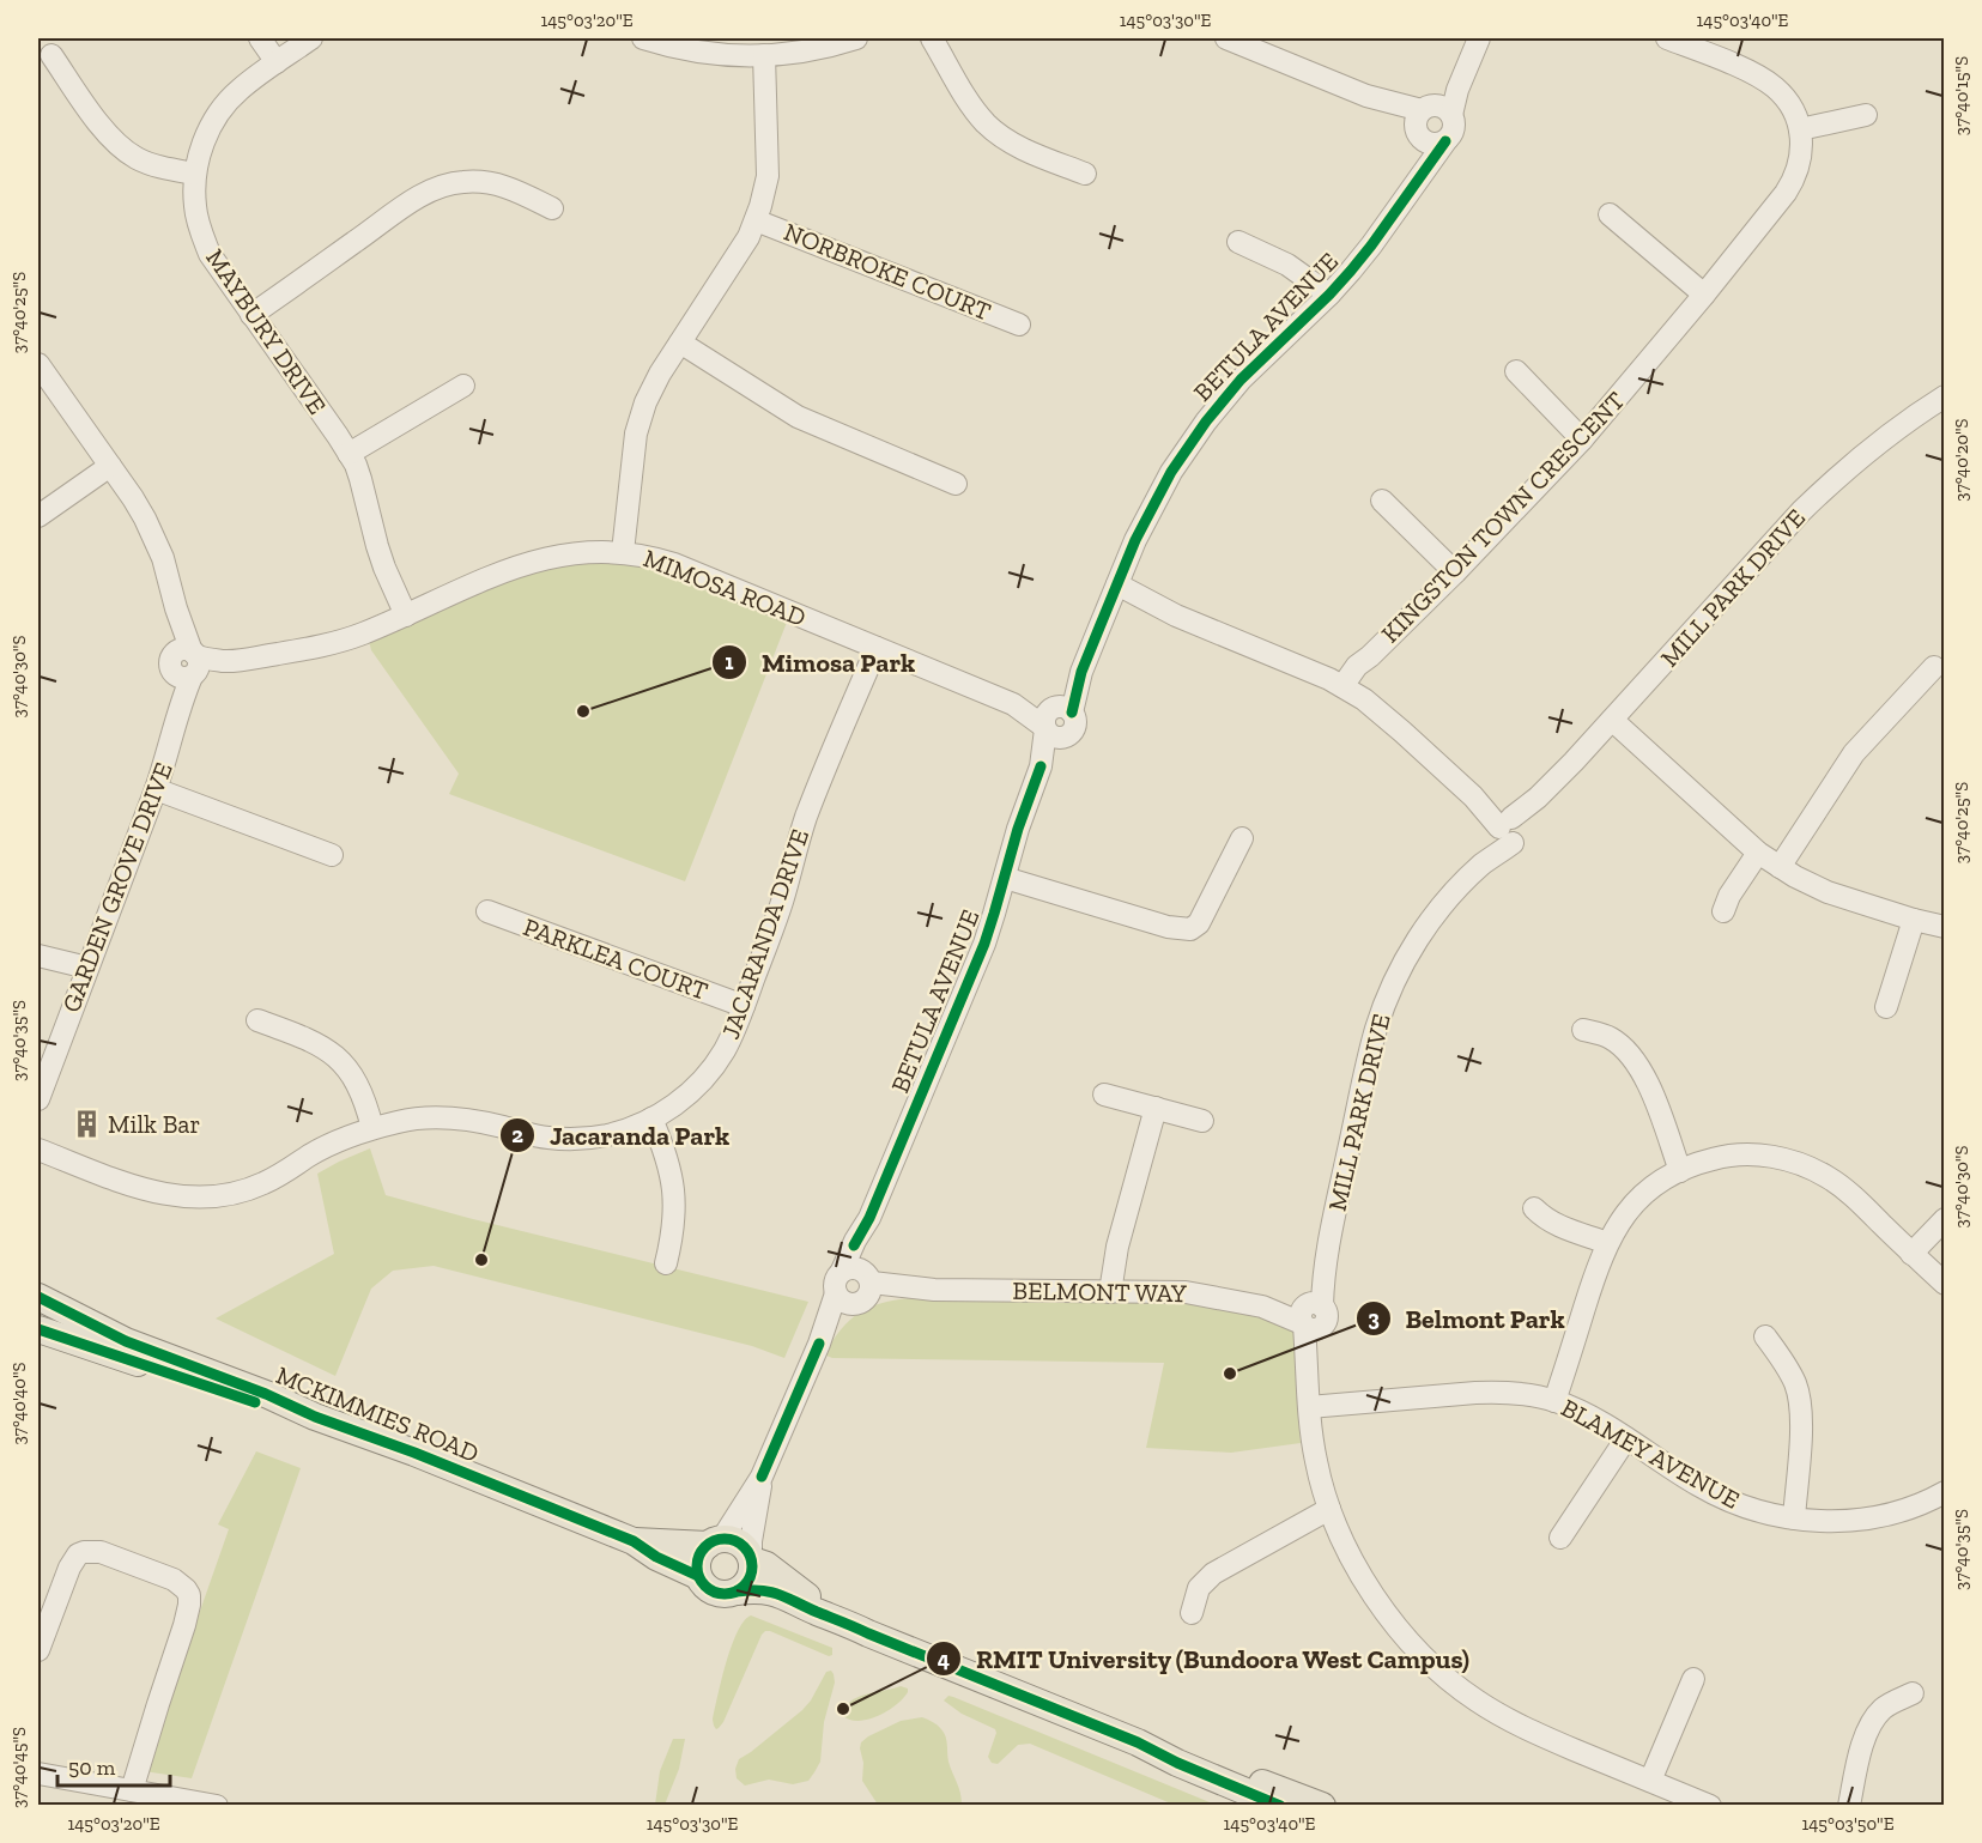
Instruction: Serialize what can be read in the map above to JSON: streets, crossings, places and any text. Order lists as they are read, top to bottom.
{
  "streets": {
    "main road": ["MCKIMMIES ROAD"],
    "street": [
      "NORBROKE COURT",
      "BETULA AVENUE",
      "MAYBURY DRIVE",
      "KINGSTON TOWN CRESCENT",
      "MIMOSA ROAD",
      "MILL PARK DRIVE",
      "GARDEN GROVE DRIVE",
      "JACARANDA DRIVE",
      "PARKLEA COURT",
      "BELMONT WAY",
      "BLAMEY AVENUE"
    ]
  },
  "crossings": [
    ["BETULA AVENUE", "MIMOSA ROAD"],
    ["BETULA AVENUE", "BELMONT WAY"],
    ["BETULA AVENUE", "MCKIMMIES ROAD"],
    ["MAYBURY DRIVE", "MIMOSA ROAD"],
    ["MIMOSA ROAD", "GARDEN GROVE DRIVE"],
    ["MIMOSA ROAD", "JACARANDA DRIVE"],
    ["MILL PARK DRIVE", "BELMONT WAY"],
    ["MILL PARK DRIVE", "BLAMEY AVENUE"],
    ["JACARANDA DRIVE", "PARKLEA COURT"]
  ],
  "places": {
    "other": [
      "Mimosa Park",
      "Jacaranda Park",
      "Belmont Park",
      "RMIT University (Bundoora West Campus)"
    ],
    "building": ["Milk Bar"]
  },
  "scale_bar": "50 m",
  "coordinates": [
    "145°03'20\"E",
    "145°03'30\"E",
    "145°03'40\"E",
    "37°40'15\"S",
    "37°40'25\"S",
    "37°40'20\"S",
    "37°40'30\"S",
    "37°40'35\"S",
    "37°40'40\"S",
    "37°40'45\"S",
    "145°03'50\"E"
  ]
}
